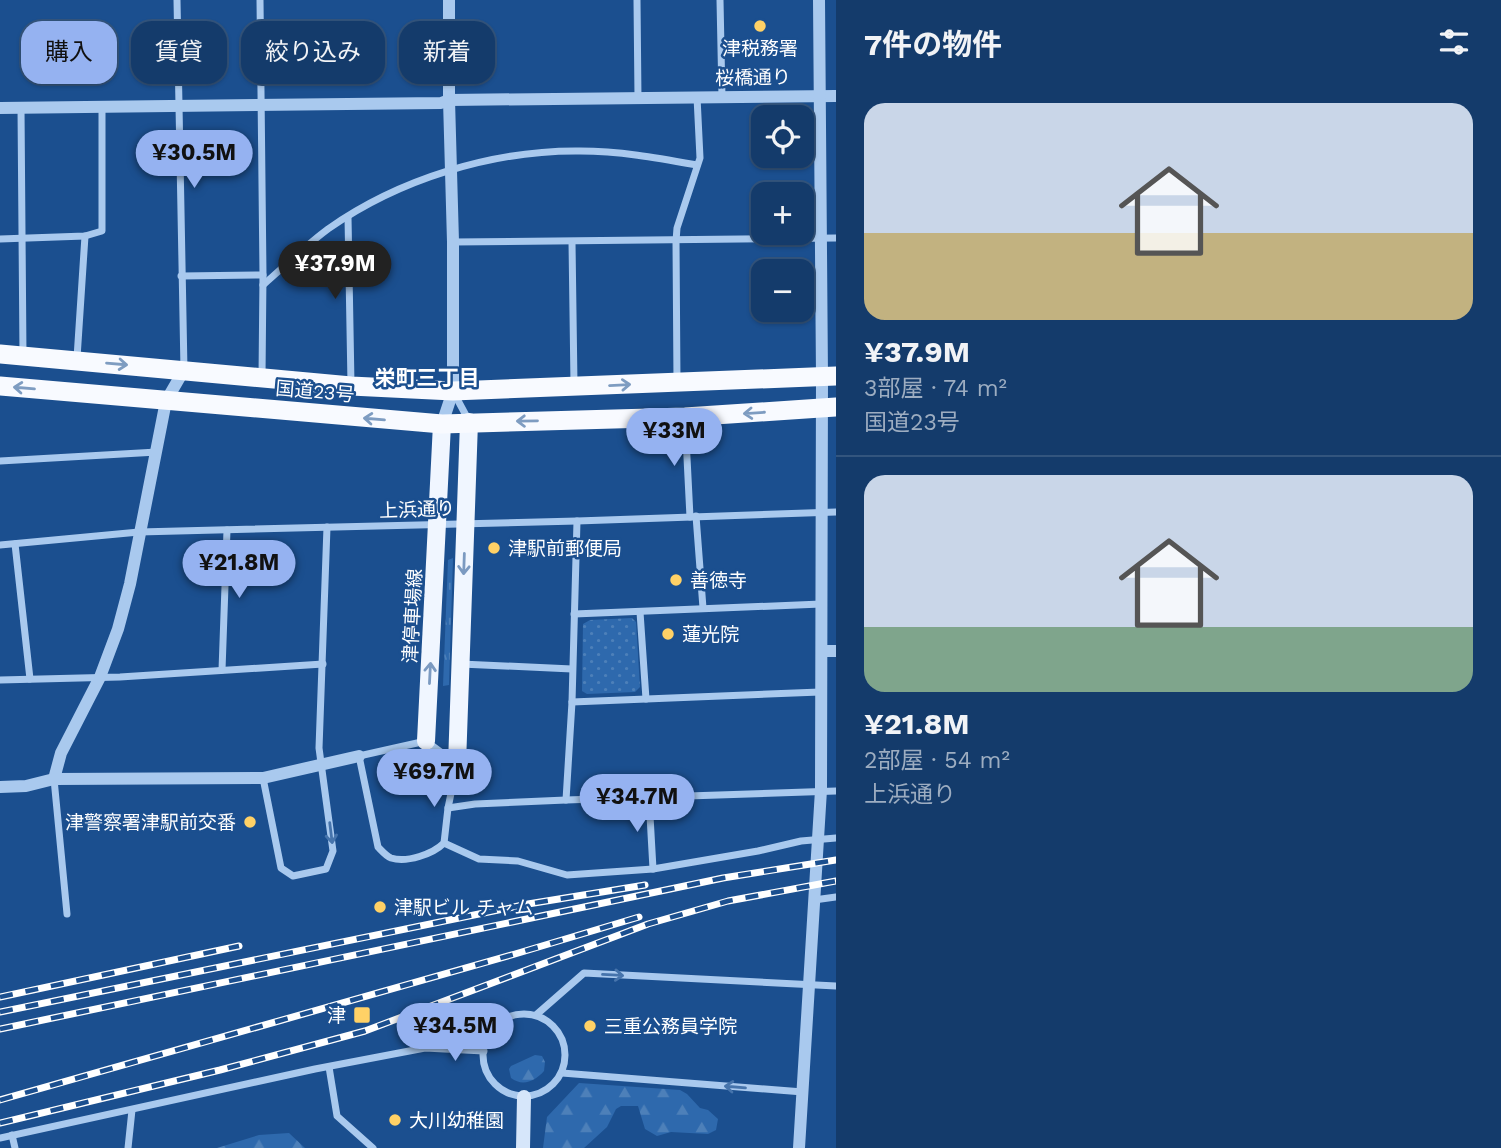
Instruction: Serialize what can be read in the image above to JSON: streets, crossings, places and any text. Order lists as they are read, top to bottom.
{
  "streets": {
    "highway": ["国道23号"],
    "main road": ["津停車場線"],
    "street": ["桜橋通り", "上浜通り"]
  },
  "crossings": [
    ["国道23号", "津停車場線"],
    ["上浜通り", "津停車場線"]
  ],
  "districts": ["栄町三丁目"],
  "places": {
    "other": [
      "津税務署",
      "津駅前郵便局",
      "善徳寺",
      "蓮光院",
      "津警察署津駅前交番",
      "津駅ビル チャム",
      "三重公務員学院",
      "大川幼稚園"
    ],
    "transit": ["津"]
  },
  "page": {
    "heading": "7件の物件",
    "chip": [
      "購入",
      "賃貸",
      "絞り込み",
      "新着"
    ],
    "list": [
      {
        "name": "¥37.9M",
        "note": "3部屋 · 74 m² · 国道23号"
      },
      {
        "name": "¥21.8M",
        "note": "2部屋 · 54 m² · 上浜通り"
      }
    ],
    "map_buttons": ["+", "−"],
    "price": [
      "¥30.5M",
      "¥37.9M",
      "¥33M",
      "¥21.8M",
      "¥69.7M",
      "¥34.7M",
      "¥34.5M"
    ]
  }
}
